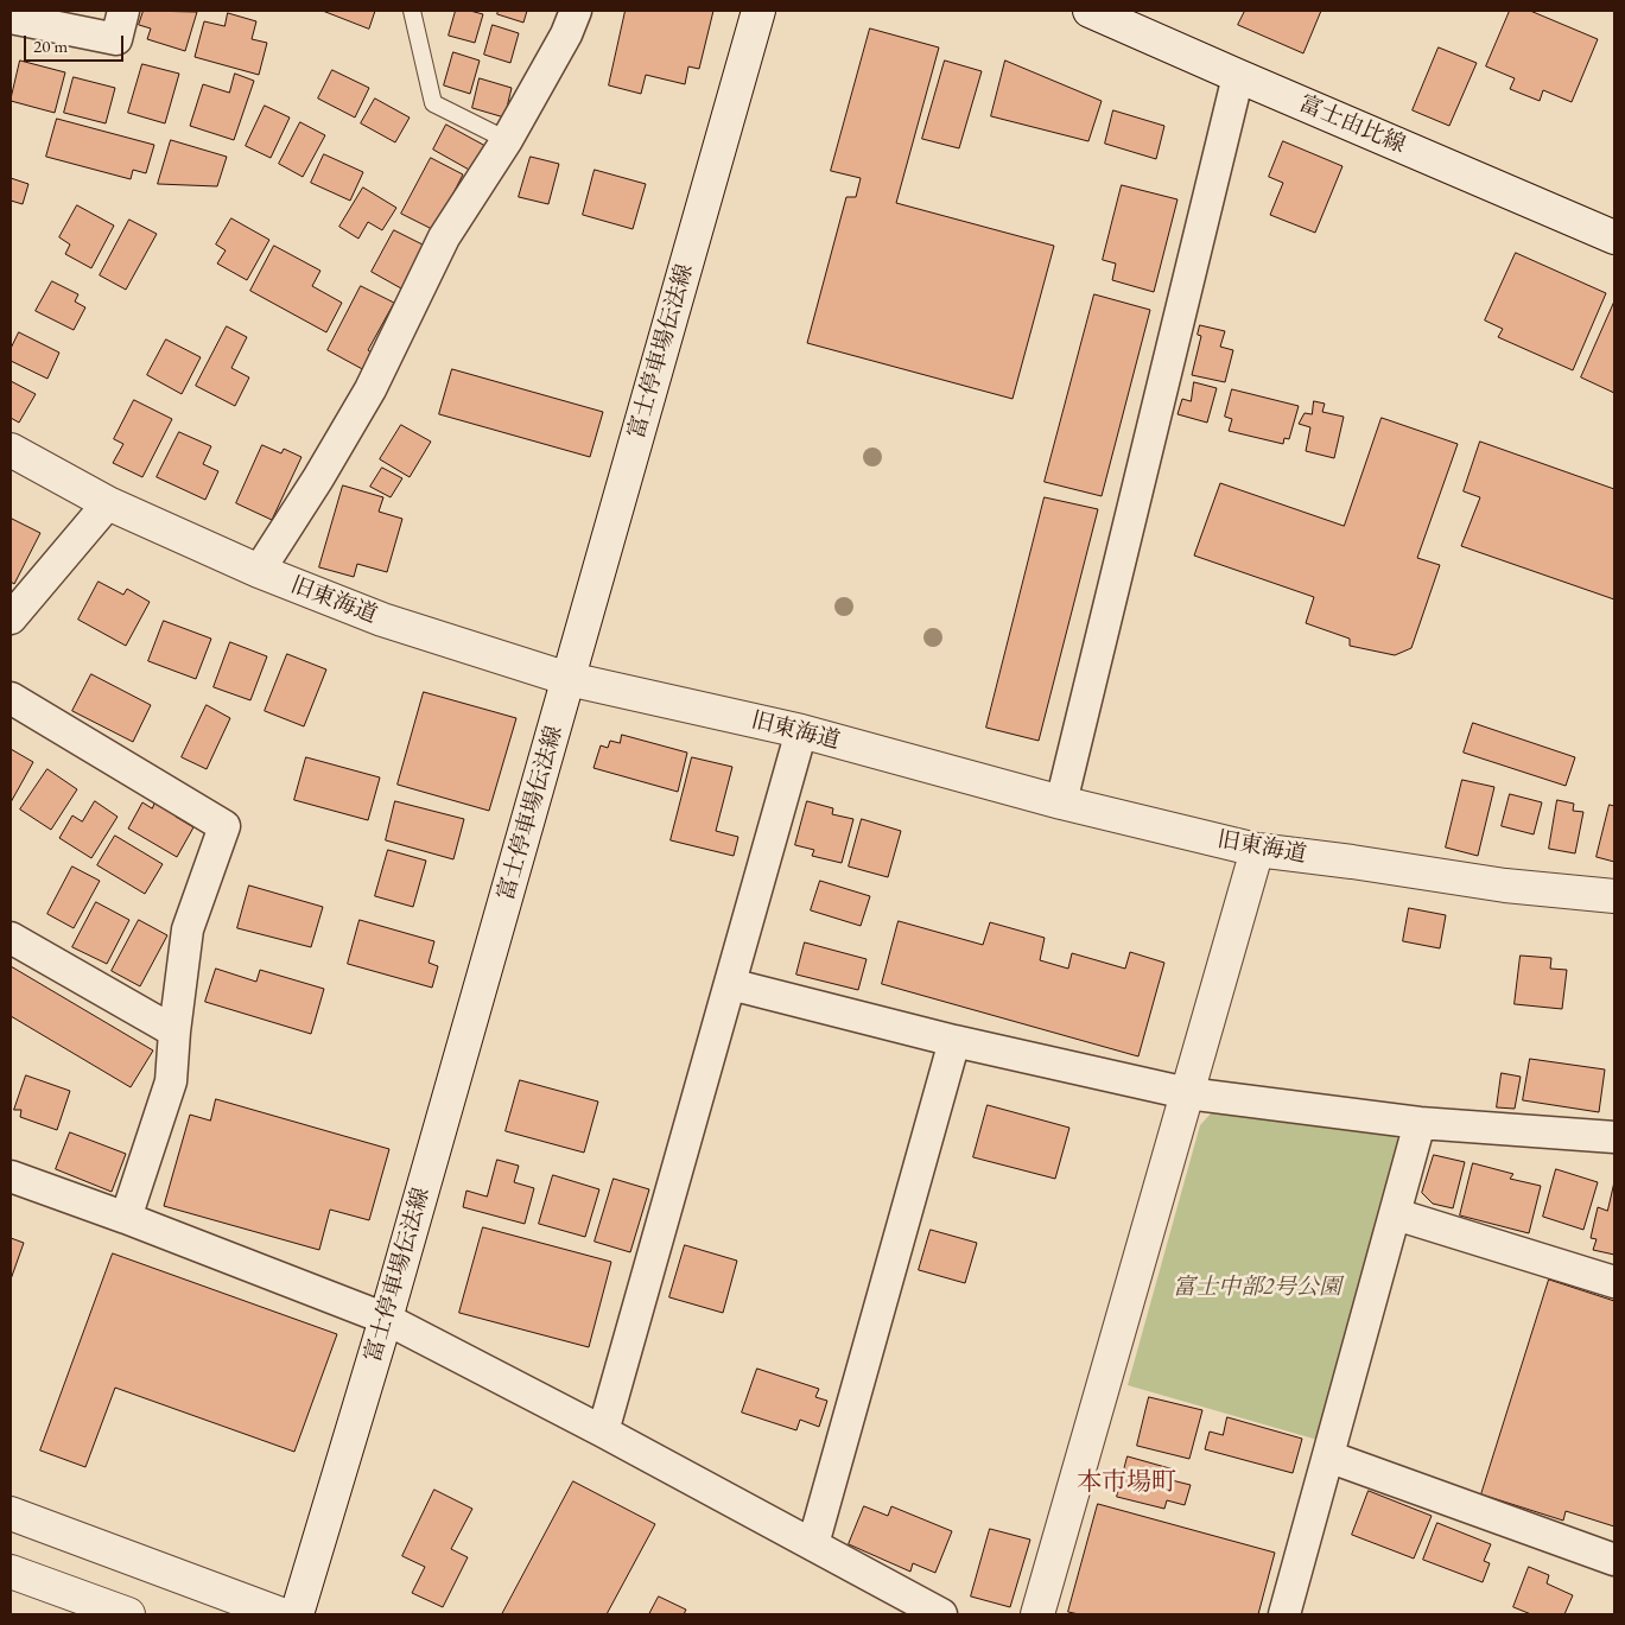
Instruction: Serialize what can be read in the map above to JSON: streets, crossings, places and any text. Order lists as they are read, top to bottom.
{
  "streets": {
    "street": ["富士由比線", "富士停車場伝法線", "旧東海道"]
  },
  "crossings": [
    ["富士停車場伝法線", "旧東海道"]
  ],
  "districts": ["本市場町"],
  "parks": ["富士中部2号公園"],
  "scale_bar": "20 m"
}
